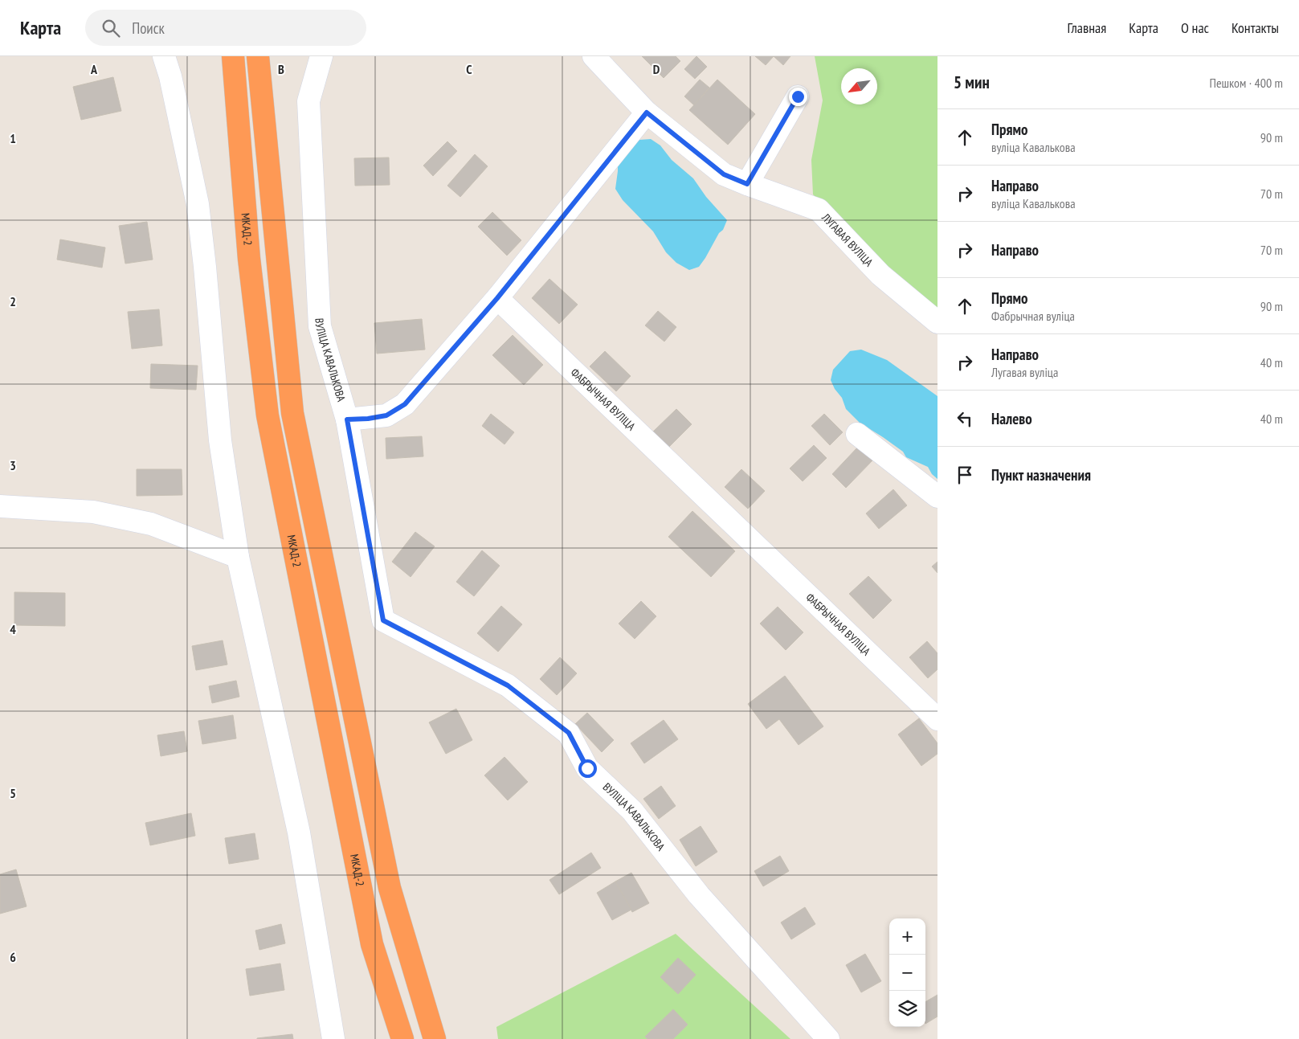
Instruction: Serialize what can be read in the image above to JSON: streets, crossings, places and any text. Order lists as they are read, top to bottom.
{
  "streets": {
    "highway": ["МКАД-2"],
    "street": ["ЛУГАВАЯ ВУЛІЦА", "ВУЛІЦА КАВАЛЬКОВА", "ФАБРЫЧНАЯ ВУЛІЦА"]
  },
  "north": "bottom left",
  "page": {
    "header": "Карта",
    "search": "Поиск",
    "nav": [
      "Главная",
      "Карта",
      "О нас",
      "Контакты"
    ],
    "heading": ["5 мин", "Пешком · 400 m"],
    "list": [
      ["Прямо", "вуліца Кавалькова", "90 m"],
      ["Направо", "вуліца Кавалькова", "70 m"],
      ["Направо", "70 m"],
      ["Прямо", "Фабрычная вуліца", "90 m"],
      ["Направо", "Лугавая вуліца", "40 m"],
      ["Налево", "40 m"],
      "Пункт назначения"
    ],
    "map_buttons": ["+", "−"]
  },
  "grid": {
    "columns": [
      "A",
      "B",
      "C",
      "D"
    ],
    "rows": [
      "1",
      "2",
      "3",
      "4",
      "5",
      "6"
    ]
  }
}
